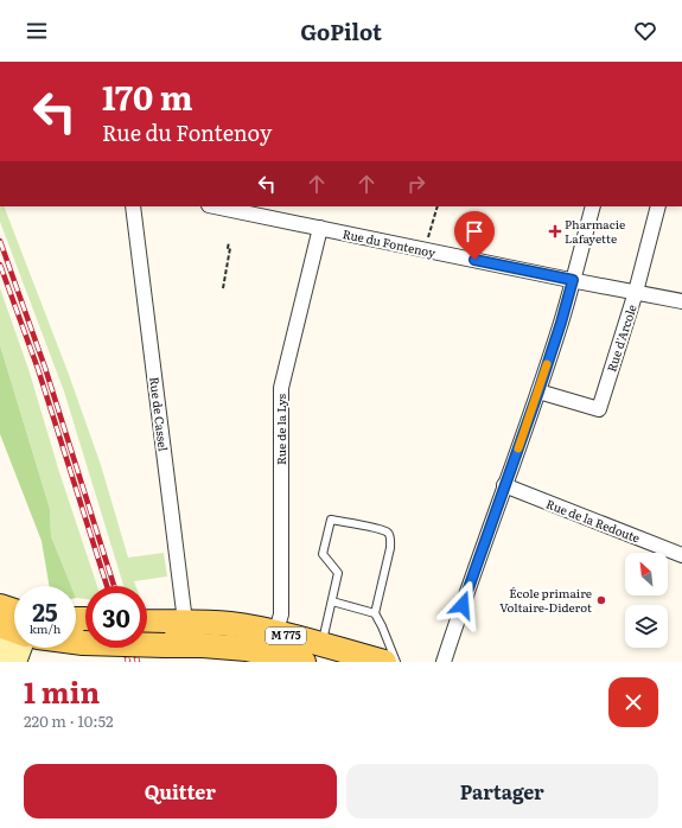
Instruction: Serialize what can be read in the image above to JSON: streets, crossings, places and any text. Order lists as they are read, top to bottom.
{
  "streets": {
    "main road": ["M 775"],
    "street": [
      "Rue du Fontenoy",
      "Rue d'Arcole",
      "Rue de Cassel",
      "Rue de la Lys",
      "Rue de la Redoute"
    ]
  },
  "crossings": [
    ["Rue du Fontenoy", "Rue d'Arcole"],
    ["Rue du Fontenoy", "Rue de la Lys"],
    ["Rue de Cassel", "M 775"],
    ["Rue de la Lys", "M 775"]
  ],
  "places": {
    "health": ["Pharmacie Lafayette"],
    "other": ["École primaire Voltaire-Diderot"]
  },
  "north": "top left",
  "page": {
    "header": "GoPilot",
    "turn": ["170 m", "Rue du Fontenoy"],
    "speed": "25 km/h",
    "limit": "30",
    "heading": ["1 min", "220 m · 10:52"],
    "buttons": ["Quitter", "Partager"]
  }
}
